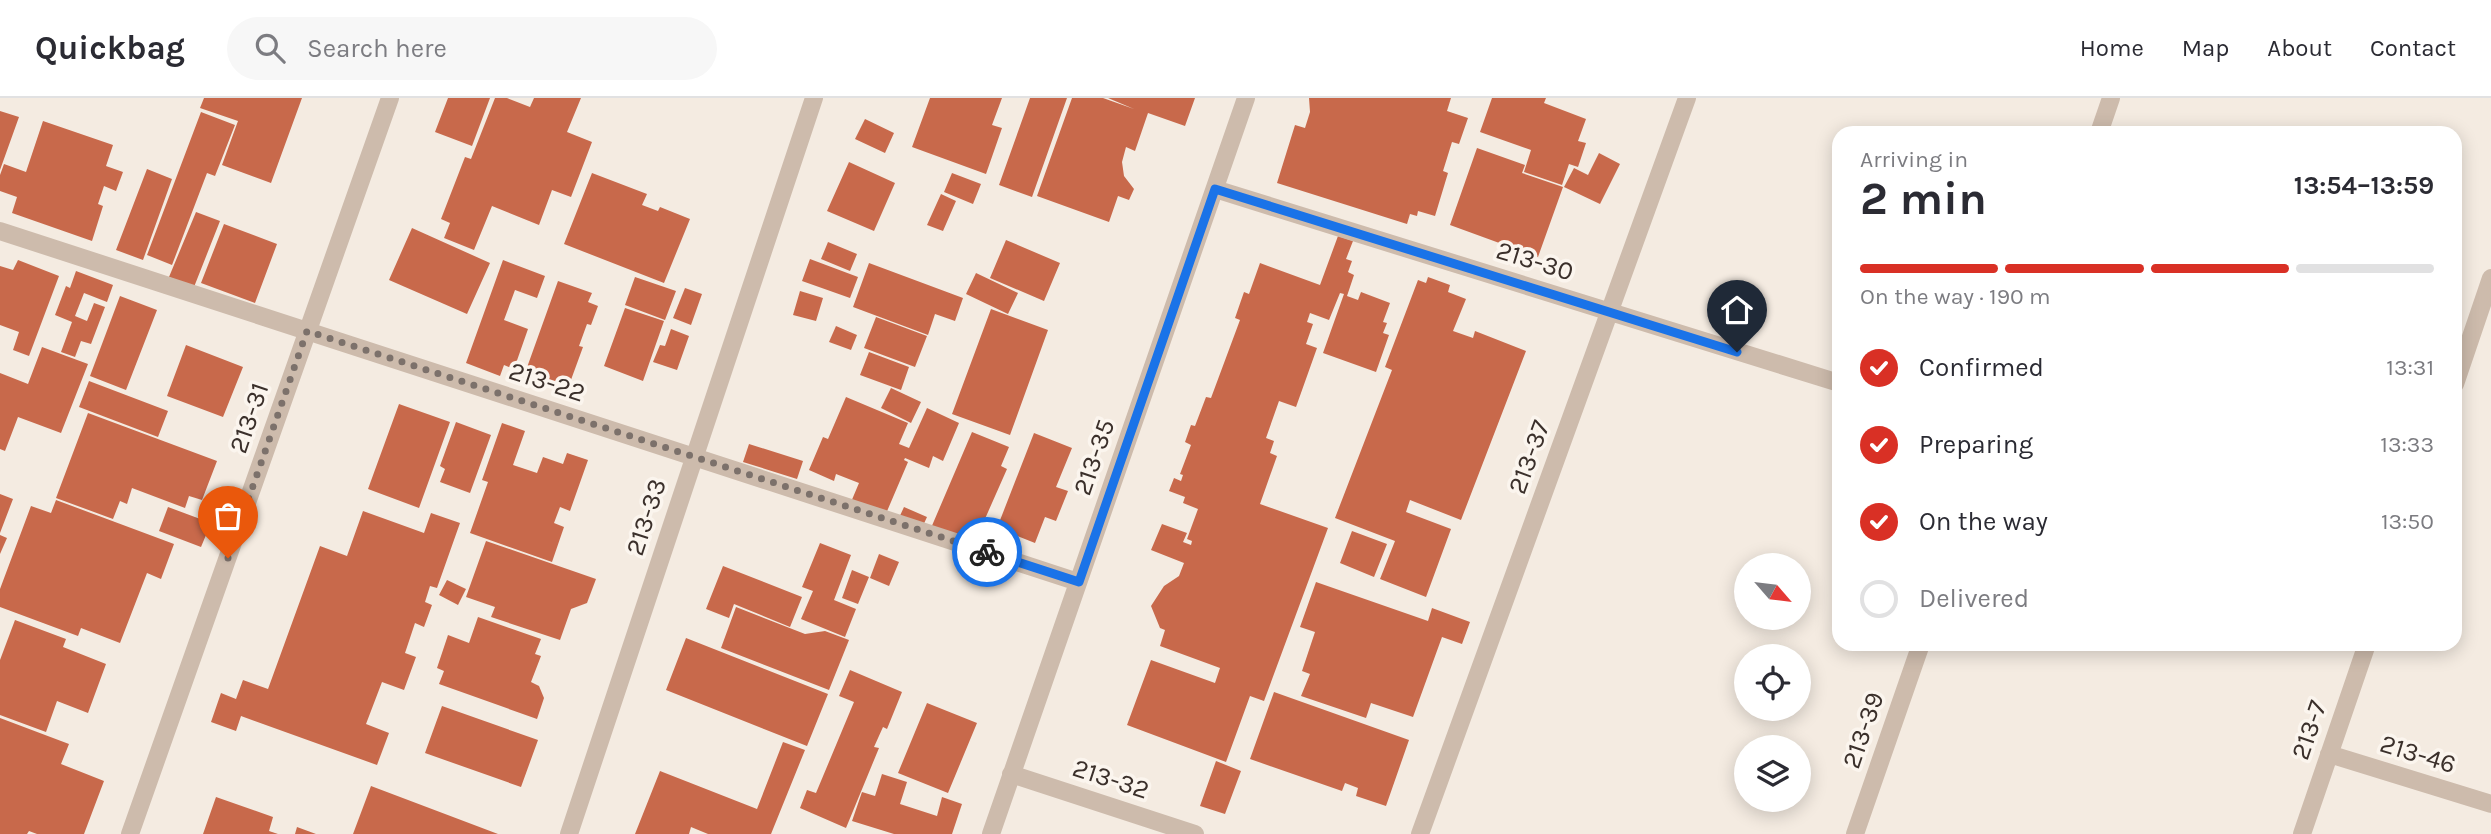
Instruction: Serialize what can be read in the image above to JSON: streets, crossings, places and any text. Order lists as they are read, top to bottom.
{
  "streets": {
    "street": [
      "213-30",
      "213-22",
      "213-31",
      "213-35",
      "213-37",
      "213-33",
      "213-39",
      "213-7",
      "213-46",
      "213-32"
    ]
  },
  "crossings": [
    ["213-30", "213-35"],
    ["213-30", "213-37"],
    ["213-22", "213-31"],
    ["213-22", "213-35"],
    ["213-22", "213-33"],
    ["213-35", "213-32"],
    ["213-7", "213-46"]
  ],
  "north": "bottom right",
  "page": {
    "header": "Quickbag",
    "search": "Search here",
    "nav": [
      "Home",
      "Map",
      "About",
      "Contact"
    ],
    "heading": ["2 min", "Arriving in", "13:54–13:59"],
    "bar": "On the way · 190 m",
    "list": [
      ["Confirmed", "13:31"],
      ["Preparing", "13:33"],
      ["On the way", "13:50"],
      "Delivered"
    ]
  }
}
